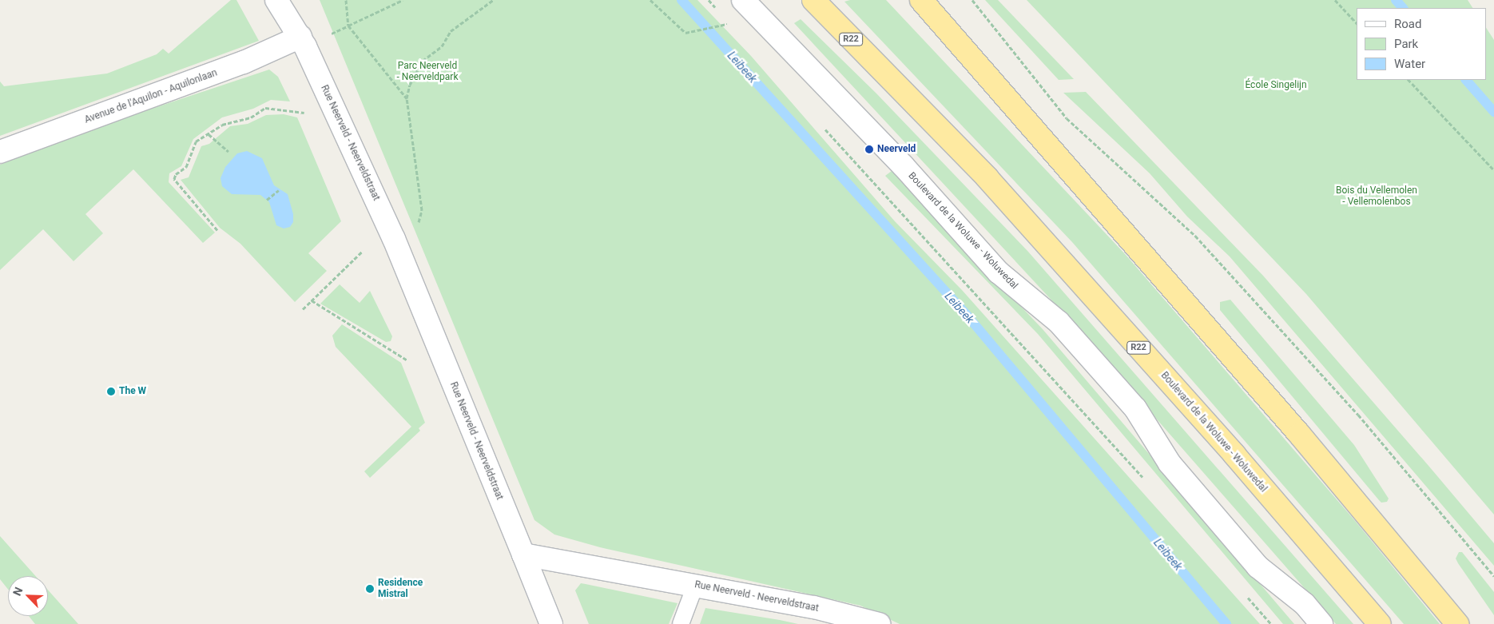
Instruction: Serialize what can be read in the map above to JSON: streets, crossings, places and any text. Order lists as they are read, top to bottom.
{
  "streets": {
    "highway": ["R22", "Boulevard de la Woluwe - Woluwedal"],
    "street": ["Avenue de l'Aquilon - Aquilonlaan", "Rue Neerveld - Neerveldstraat"]
  },
  "crossings": [
    ["Avenue de l'Aquilon - Aquilonlaan", "Rue Neerveld - Neerveldstraat"]
  ],
  "water": ["Leibeek"],
  "parks": ["Parc Neerveld - Neerveldpark", "École Singelijn", "Bois du Vellemolen - Vellemolenbos"],
  "places": ["Neerveld", "The W", "Residence Mistral"],
  "legend": ["Road", "Park", "Water"],
  "north": "top left"
}
